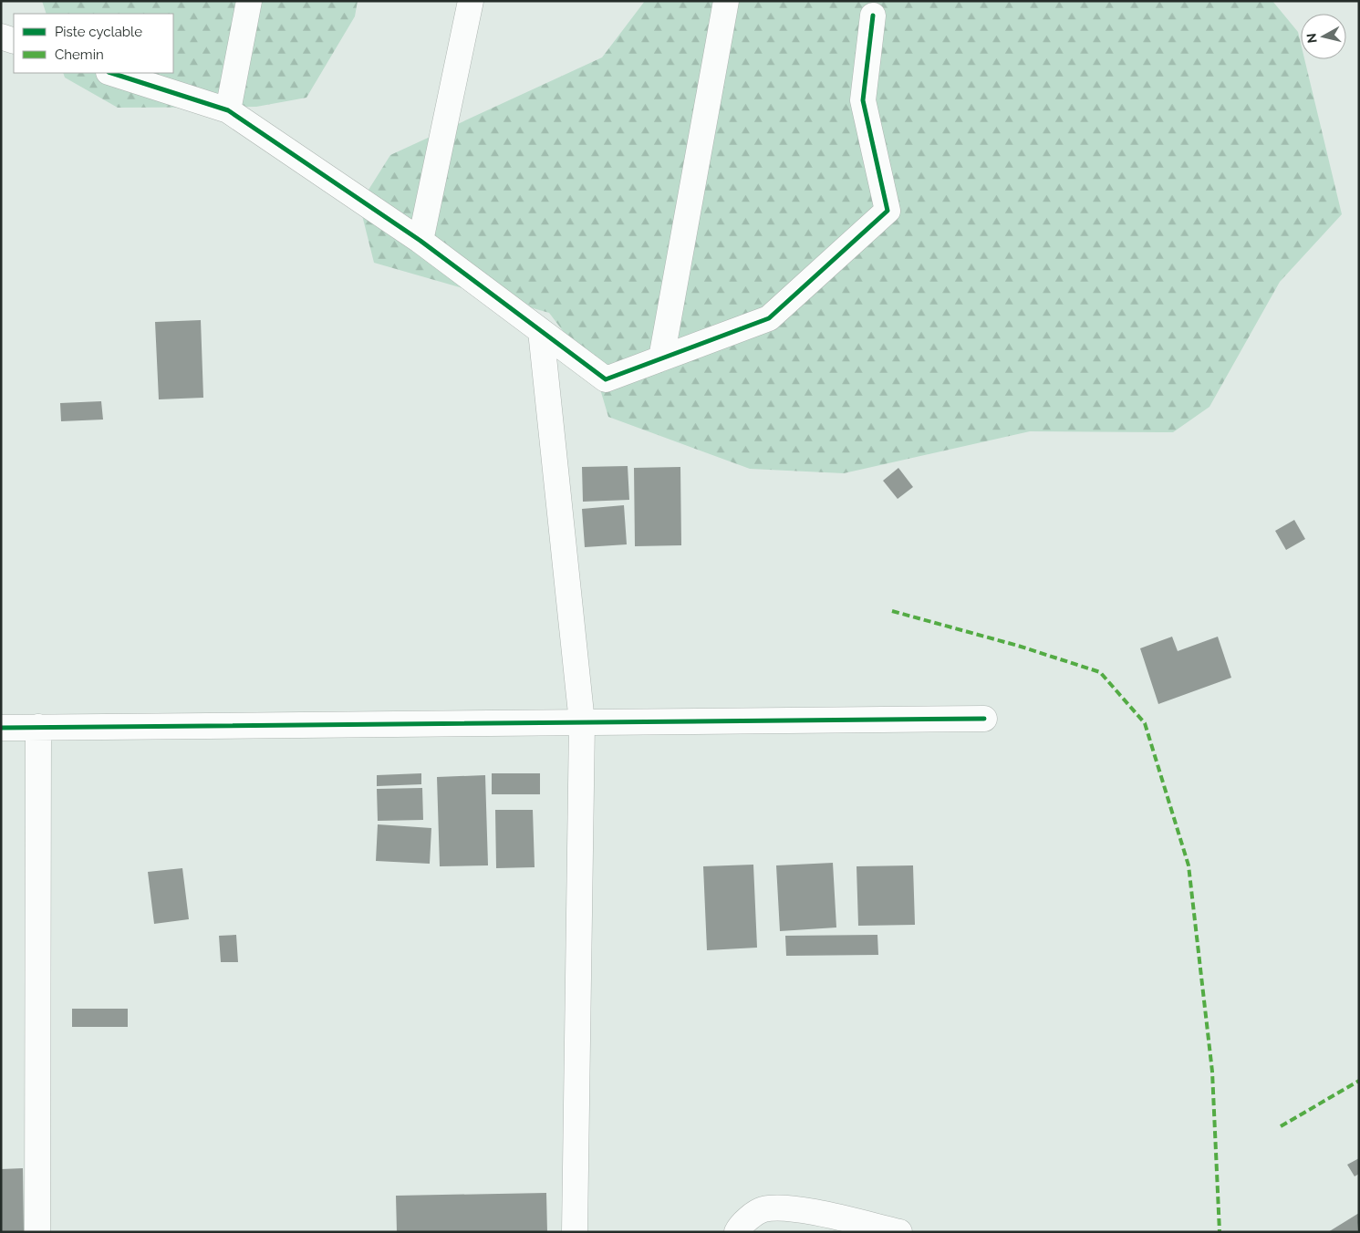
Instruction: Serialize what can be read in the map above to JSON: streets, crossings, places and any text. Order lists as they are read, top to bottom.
{
  "legend": ["Piste cyclable", "Chemin"],
  "north": "left"
}
